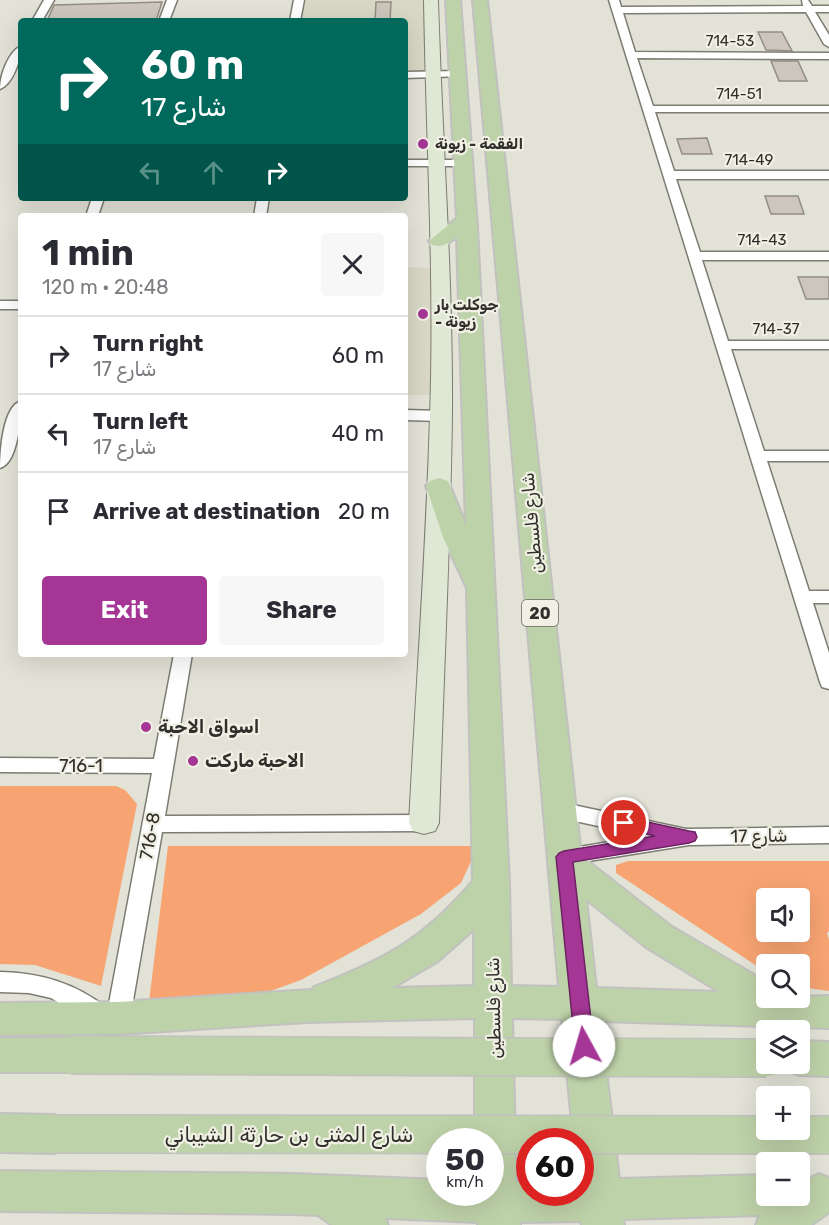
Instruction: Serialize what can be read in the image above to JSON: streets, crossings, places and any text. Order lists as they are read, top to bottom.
{
  "streets": {
    "main road": ["شارع فلسطين", "20", "شارع المثنى بن حارثة الشيباني"],
    "street": [
      "714-53",
      "714-51",
      "714-49",
      "714-43",
      "714-37",
      "716-1",
      "716-8",
      "شارع 17"
    ]
  },
  "crossings": [
    ["شارع فلسطين", "شارع 17"],
    ["716-1", "716-8"]
  ],
  "places": [
    "الفقمة - زيونة",
    "جوكلت بار - زيونة",
    "اسواق الاحبة",
    "الاحبة ماركت"
  ],
  "page": {
    "turn": ["60 m", "شارع 17"],
    "heading": ["1 min", "120 m · 20:48"],
    "list": [
      {
        "name": "Turn right",
        "note": "شارع 17",
        "value": "60 m"
      },
      {
        "name": "Turn left",
        "note": "شارع 17",
        "value": "40 m"
      },
      {
        "name": "Arrive at destination",
        "value": "20 m"
      }
    ],
    "buttons": ["Exit", "Share"],
    "map_buttons": ["+", "−"],
    "speed": "50 km/h",
    "limit": "60"
  }
}
